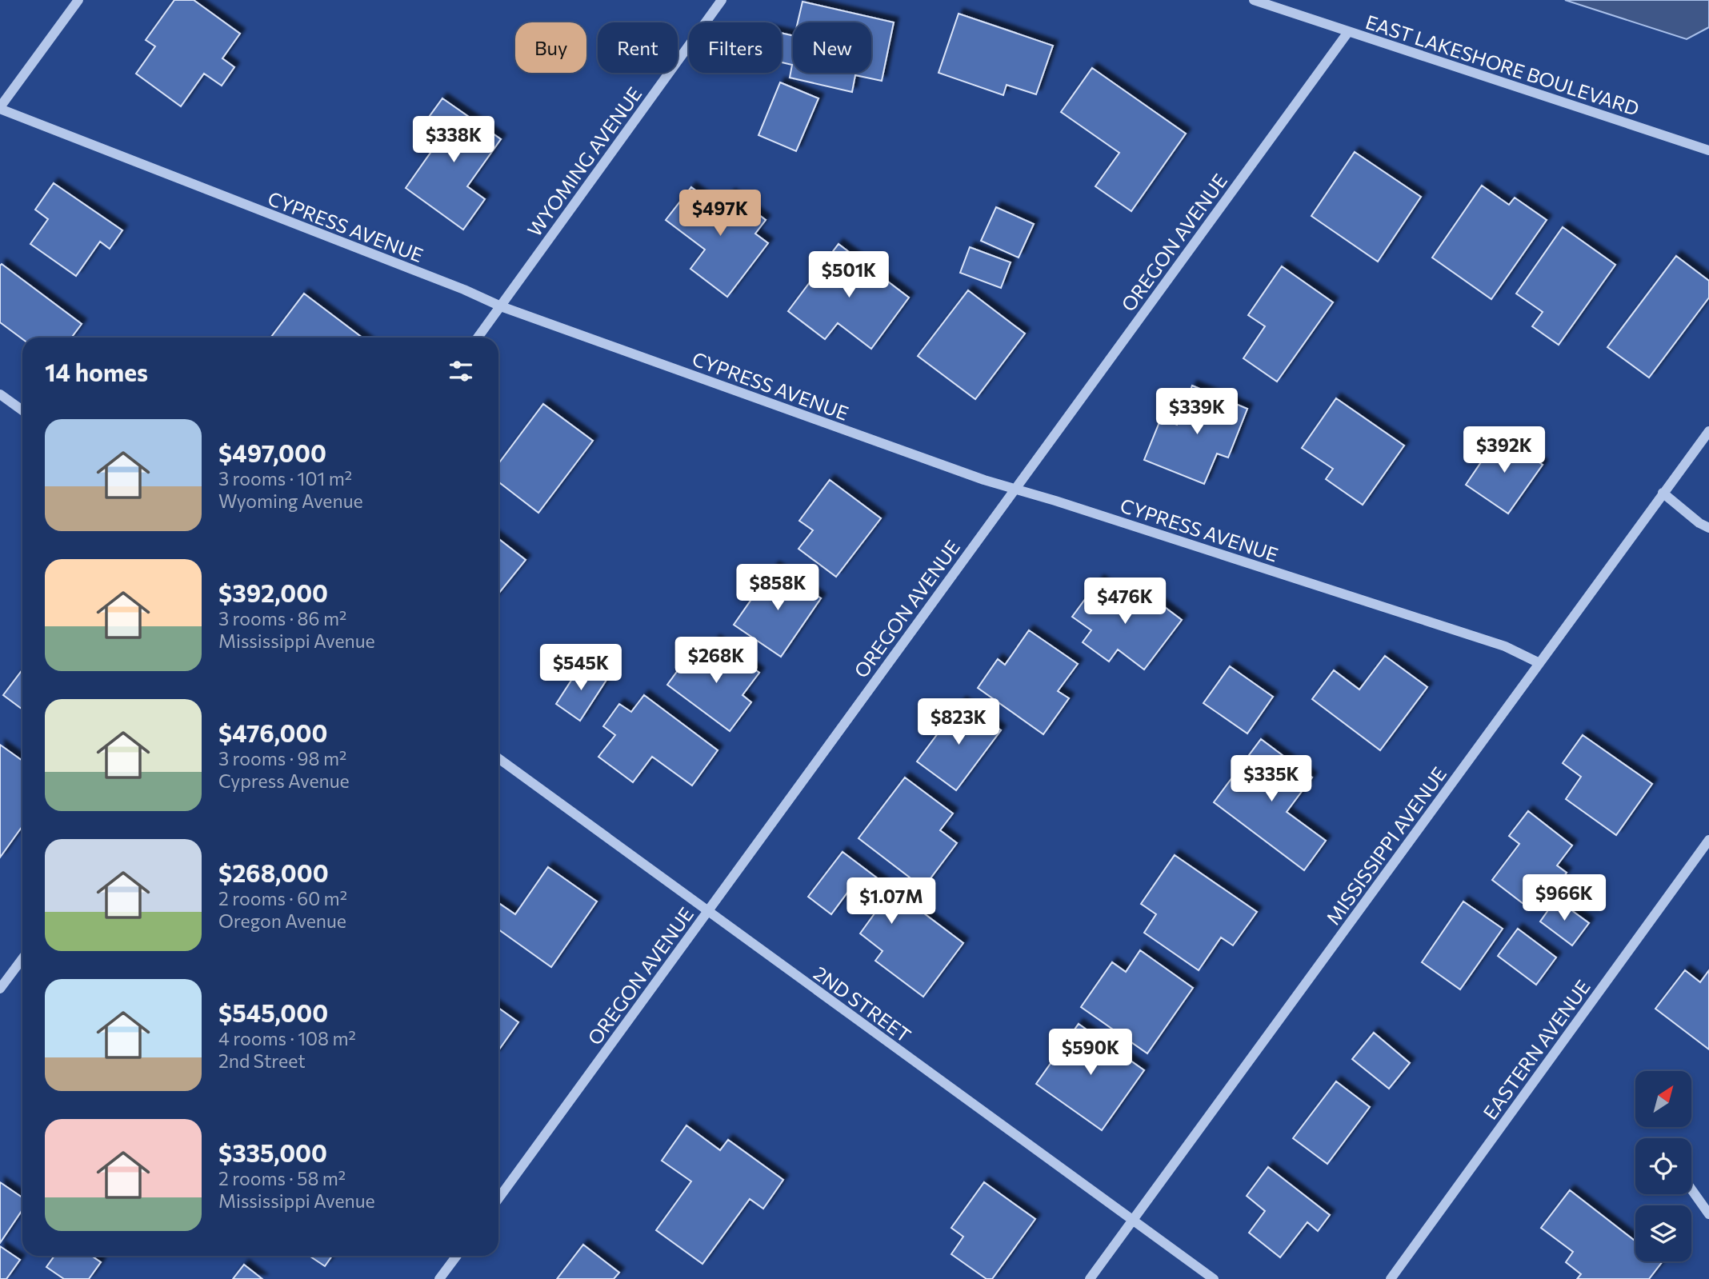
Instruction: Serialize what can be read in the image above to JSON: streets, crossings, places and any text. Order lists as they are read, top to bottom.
{
  "streets": {
    "street": [
      "EAST LAKESHORE BOULEVARD",
      "WYOMING AVENUE",
      "CYPRESS AVENUE",
      "OREGON AVENUE",
      "MISSISSIPPI AVENUE",
      "2ND STREET",
      "EASTERN AVENUE"
    ]
  },
  "crossings": [
    ["EAST LAKESHORE BOULEVARD", "OREGON AVENUE"],
    ["WYOMING AVENUE", "CYPRESS AVENUE"],
    ["CYPRESS AVENUE", "OREGON AVENUE"],
    ["CYPRESS AVENUE", "MISSISSIPPI AVENUE"],
    ["OREGON AVENUE", "2ND STREET"],
    ["MISSISSIPPI AVENUE", "2ND STREET"]
  ],
  "north": "top right",
  "page": {
    "chip": [
      "Buy",
      "Rent",
      "Filters",
      "New"
    ],
    "price": [
      "$338K",
      "$497K",
      "$501K",
      "$339K",
      "$392K",
      "$858K",
      "$476K",
      "$268K",
      "$545K",
      "$823K",
      "$335K",
      "$966K",
      "$1.07M",
      "$590K"
    ],
    "heading": "14 homes",
    "list": [
      {
        "name": "$497,000",
        "note": "3 rooms · 101 m² · Wyoming Avenue"
      },
      {
        "name": "$392,000",
        "note": "3 rooms · 86 m² · Mississippi Avenue"
      },
      {
        "name": "$476,000",
        "note": "3 rooms · 98 m² · Cypress Avenue"
      },
      {
        "name": "$268,000",
        "note": "2 rooms · 60 m² · Oregon Avenue"
      },
      {
        "name": "$545,000",
        "note": "4 rooms · 108 m² · 2nd Street"
      },
      {
        "name": "$335,000",
        "note": "2 rooms · 58 m² · Mississippi Avenue"
      }
    ]
  }
}
